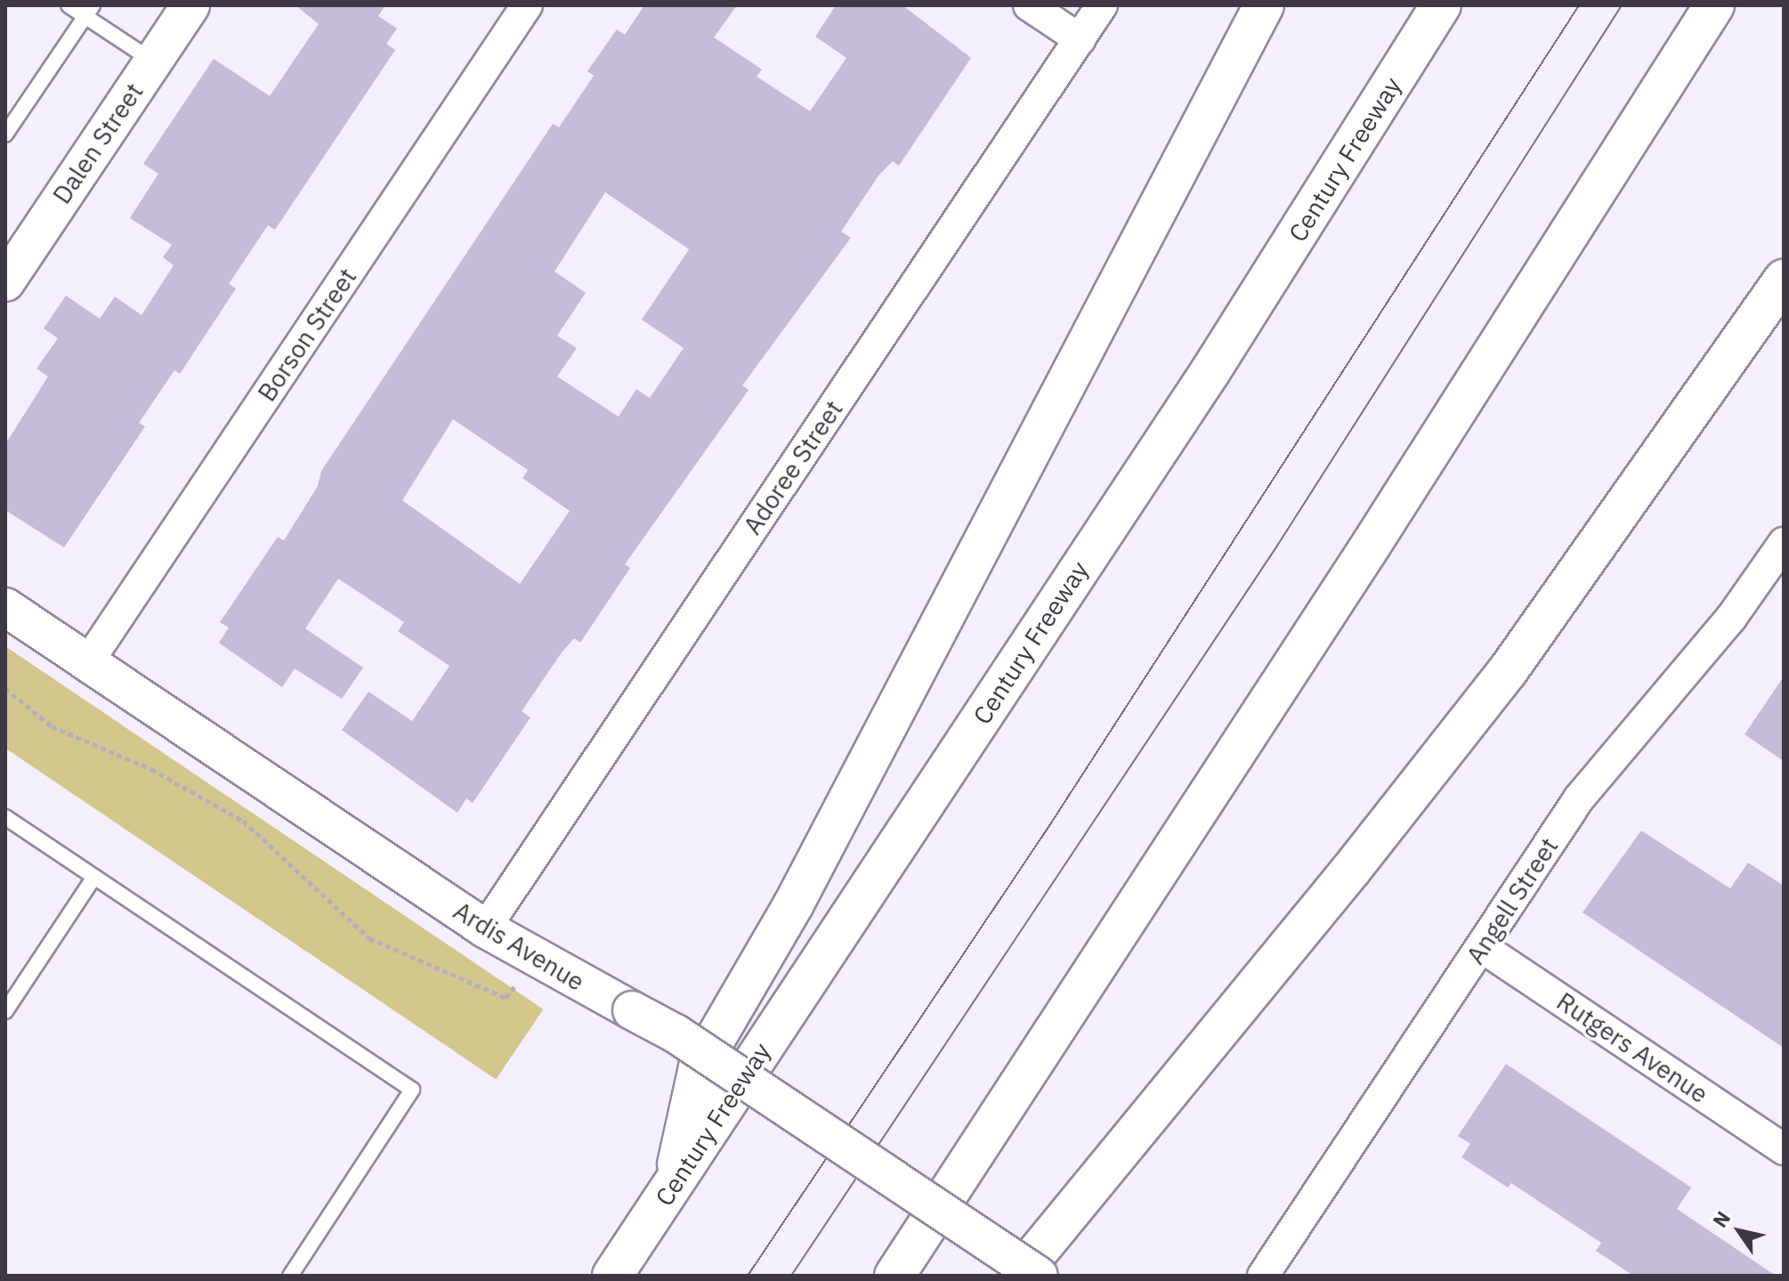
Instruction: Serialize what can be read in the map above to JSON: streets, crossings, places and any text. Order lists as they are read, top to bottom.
{
  "streets": {
    "highway": ["Century Freeway"],
    "street": [
      "Dalen Street",
      "Borson Street",
      "Adoree Street",
      "Angell Street",
      "Ardis Avenue",
      "Rutgers Avenue"
    ]
  },
  "crossings": [
    ["Borson Street", "Ardis Avenue"],
    ["Adoree Street", "Ardis Avenue"],
    ["Angell Street", "Rutgers Avenue"]
  ],
  "north": "top left"
}
